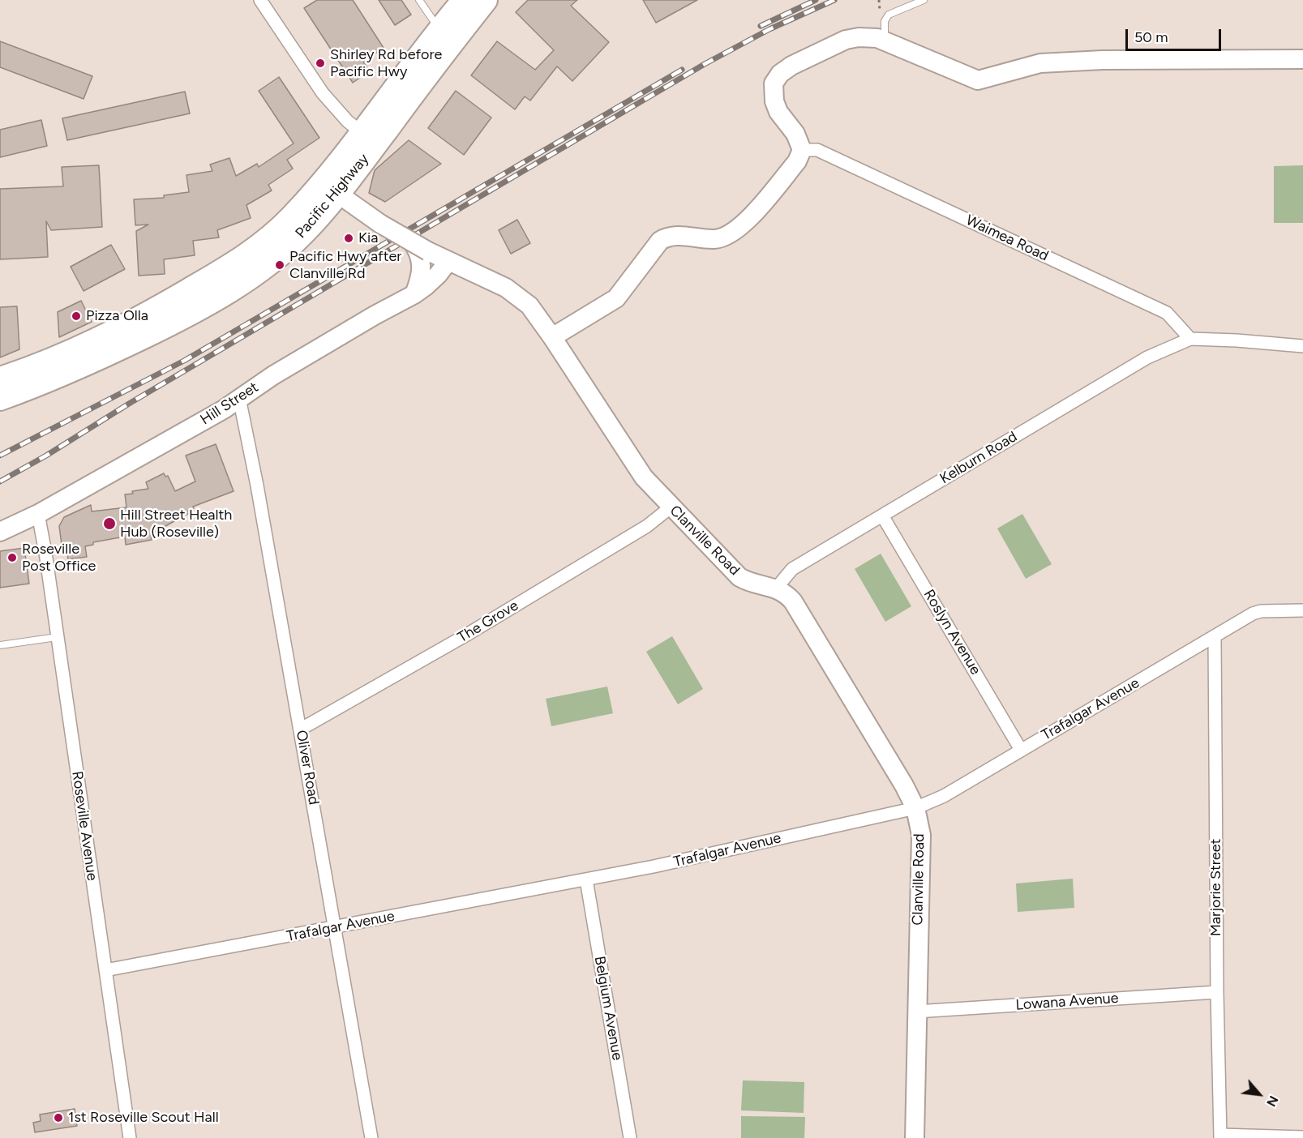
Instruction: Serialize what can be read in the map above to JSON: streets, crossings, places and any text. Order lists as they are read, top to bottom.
{
  "streets": {
    "highway": ["Pacific Highway"],
    "street": [
      "Waimea Road",
      "Hill Street",
      "Kelburn Road",
      "Clanville Road",
      "The Grove",
      "Roslyn Avenue",
      "Trafalgar Avenue",
      "Oliver Road",
      "Roseville Avenue",
      "Marjorie Street",
      "Lowana Avenue",
      "Belgium Avenue"
    ]
  },
  "crossings": [
    ["Pacific Highway", "Clanville Road"],
    ["Waimea Road", "Kelburn Road"],
    ["Hill Street", "Clanville Road"],
    ["Hill Street", "Oliver Road"],
    ["Hill Street", "Roseville Avenue"],
    ["Kelburn Road", "Clanville Road"],
    ["Kelburn Road", "Roslyn Avenue"],
    ["Clanville Road", "The Grove"],
    ["Clanville Road", "Trafalgar Avenue"],
    ["Clanville Road", "Lowana Avenue"],
    ["The Grove", "Oliver Road"],
    ["Roslyn Avenue", "Trafalgar Avenue"],
    ["Trafalgar Avenue", "Oliver Road"],
    ["Trafalgar Avenue", "Roseville Avenue"],
    ["Trafalgar Avenue", "Marjorie Street"],
    ["Trafalgar Avenue", "Belgium Avenue"],
    ["Marjorie Street", "Lowana Avenue"]
  ],
  "places": [
    "Shirley Rd before Pacific Hwy",
    "Kia",
    "Pacific Hwy after Clanville Rd",
    "Pizza Olla",
    "Hill Street Health Hub (Roseville)",
    "Roseville Post Office",
    "1st Roseville Scout Hall"
  ],
  "scale_bar": "50 m",
  "north": "bottom right"
}
